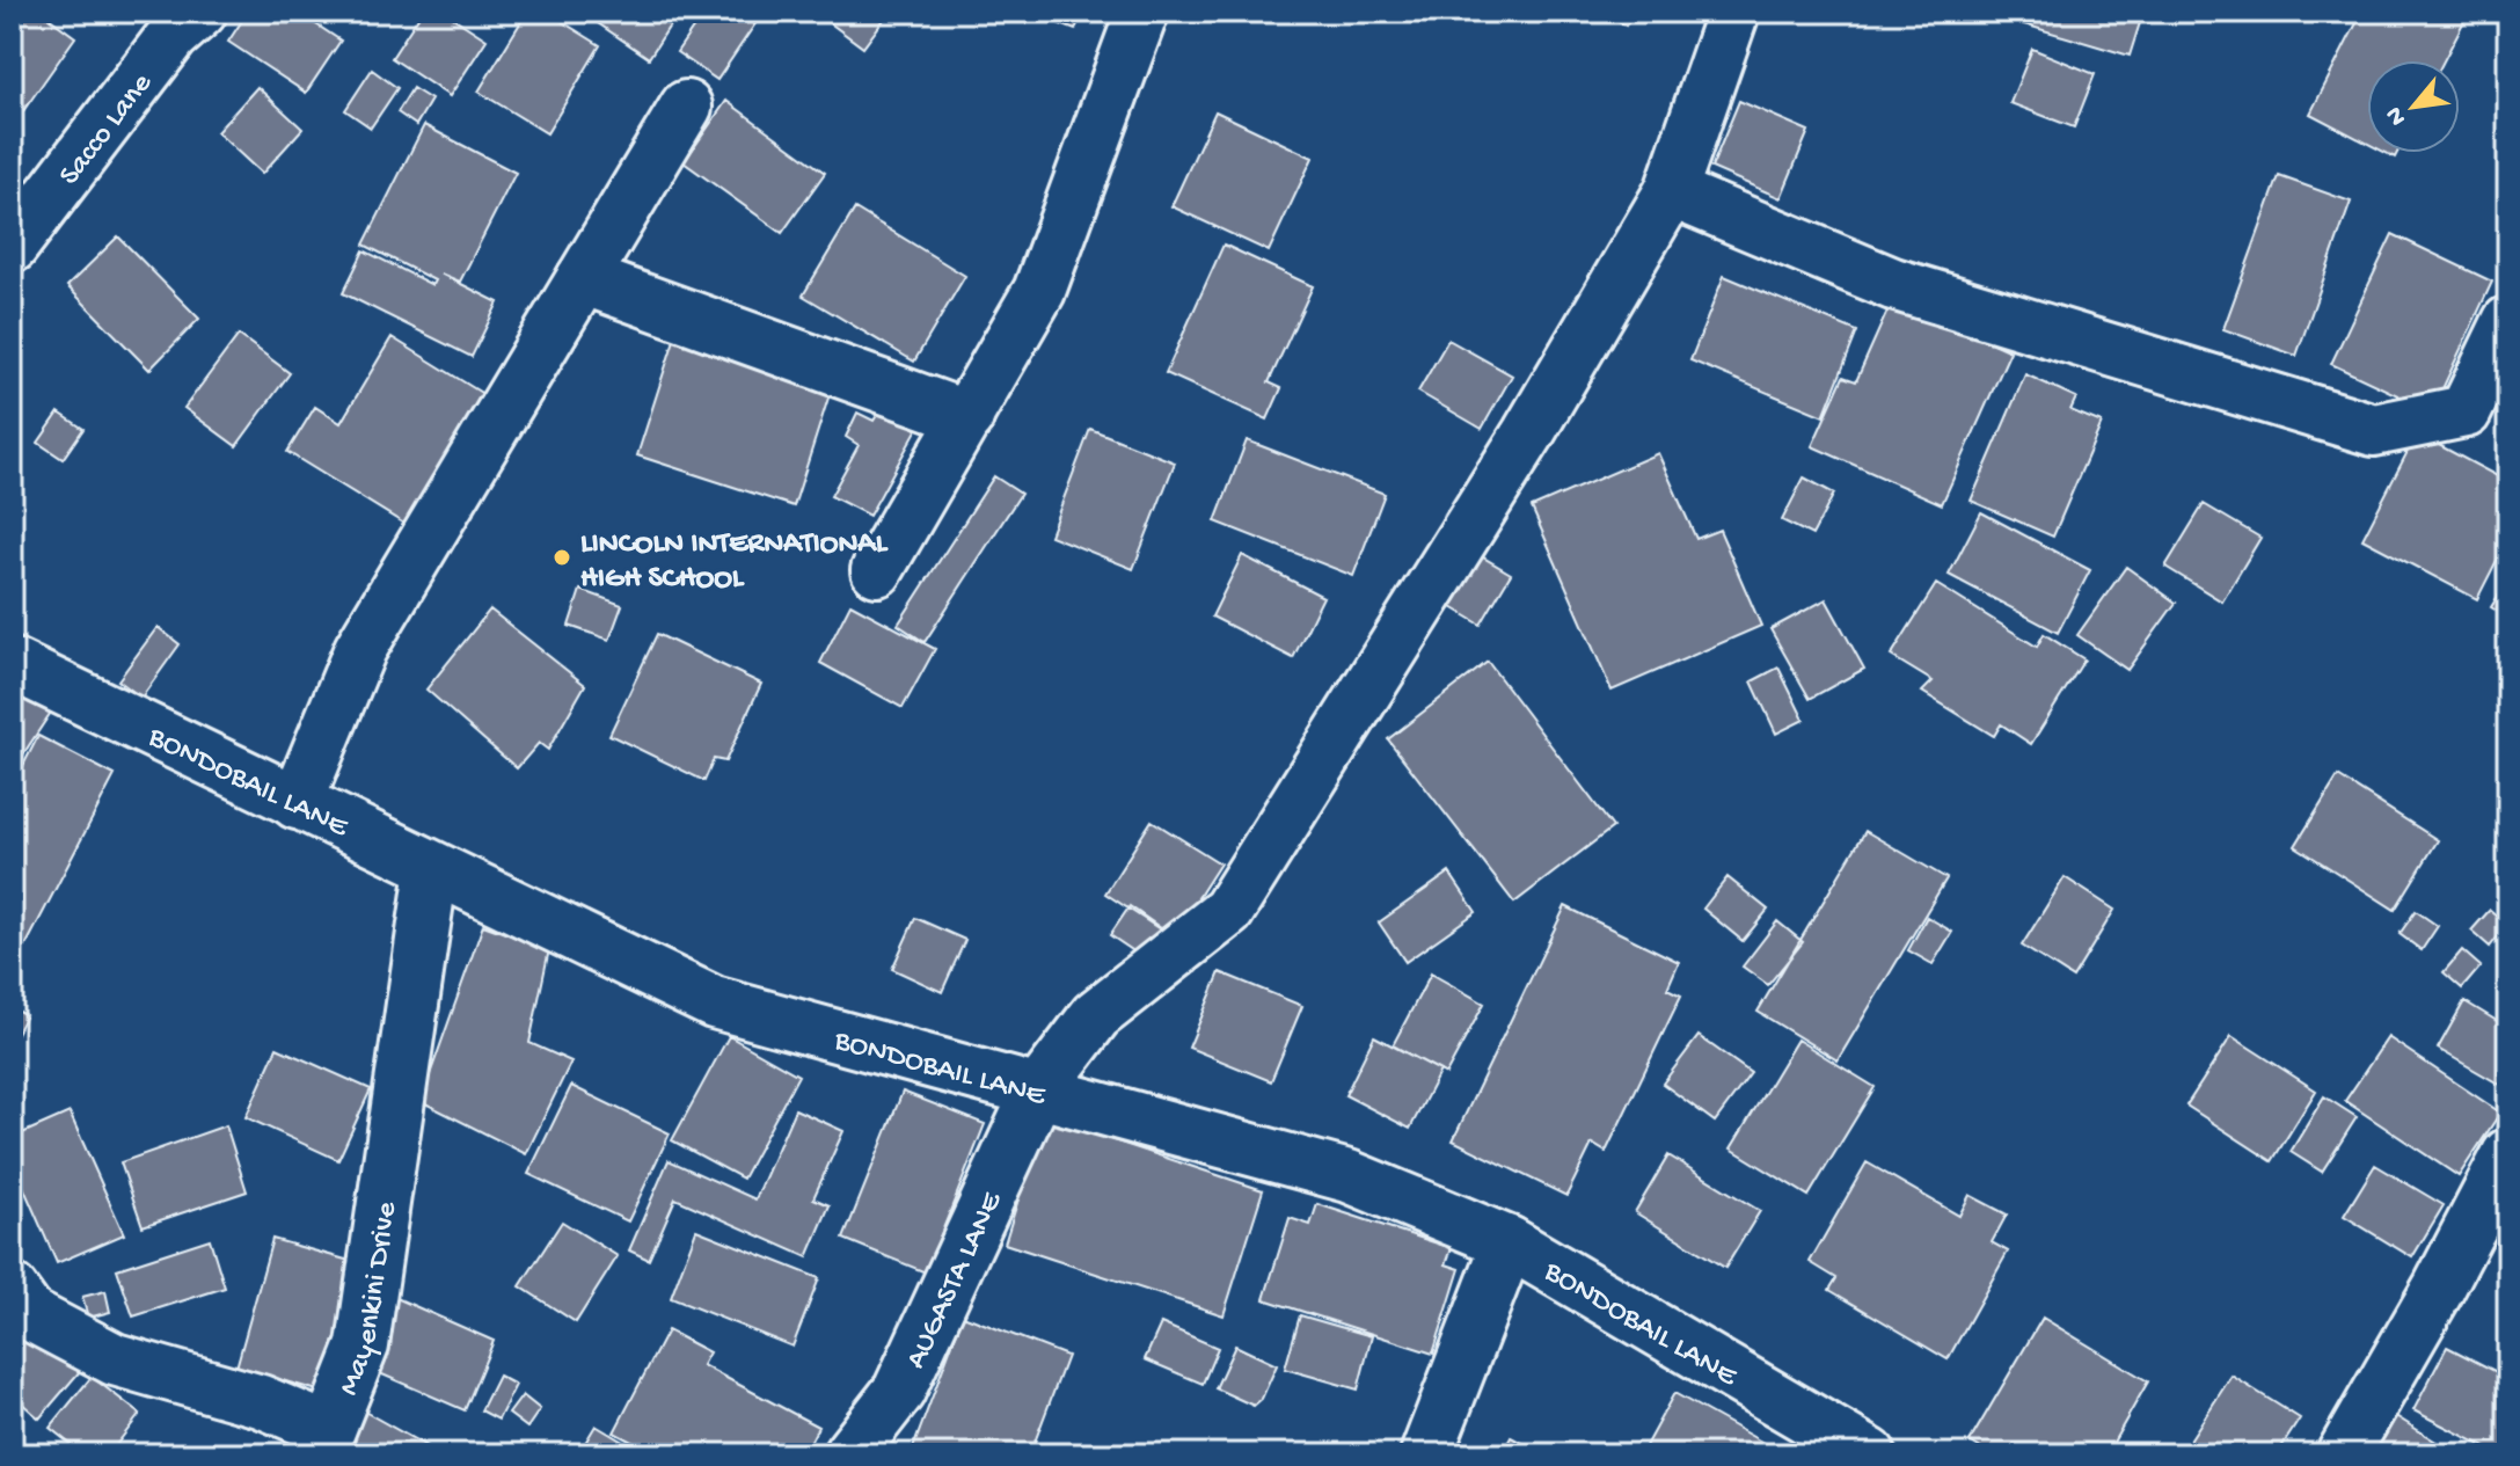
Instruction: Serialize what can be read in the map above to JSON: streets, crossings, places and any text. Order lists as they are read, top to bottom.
{
  "streets": {
    "street": [
      "Sacco Lane",
      "BONDOBAIL LANE",
      "AUGASTA LANE",
      "Mayenkini Drive"
    ]
  },
  "crossings": [
    ["BONDOBAIL LANE", "AUGASTA LANE"],
    ["BONDOBAIL LANE", "Mayenkini Drive"]
  ],
  "places": ["LINCOLN INTERNATIONAL HIGH SCHOOL"],
  "north": "bottom left"
}
